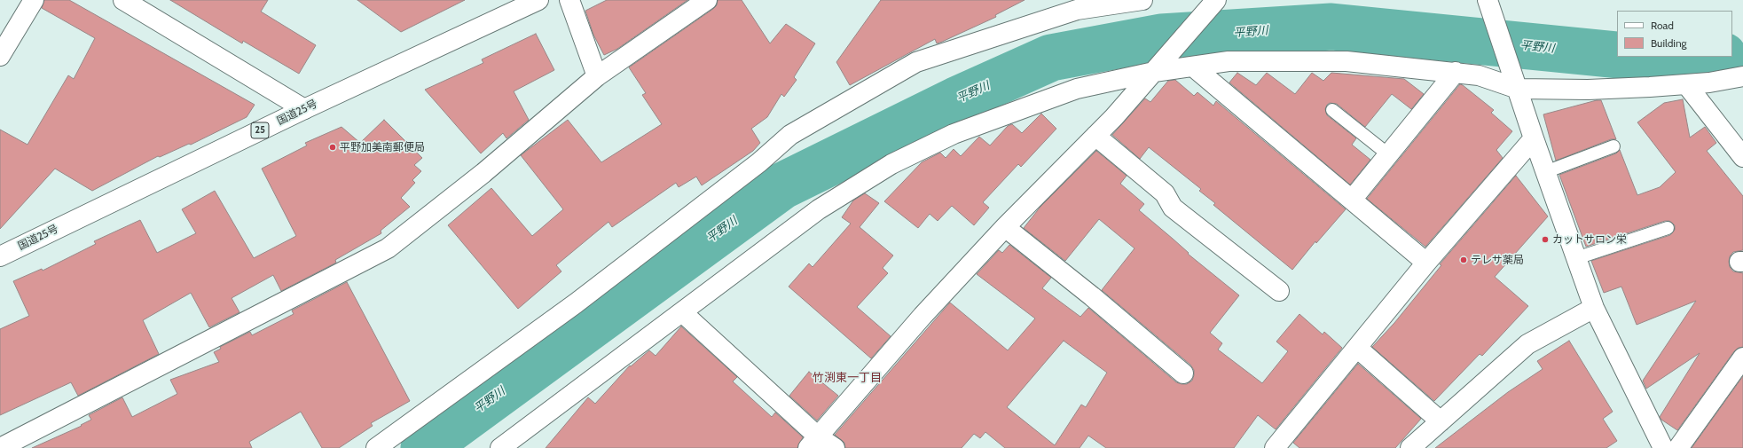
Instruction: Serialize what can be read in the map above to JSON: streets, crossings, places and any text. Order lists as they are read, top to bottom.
{
  "streets": {
    "main road": ["国道25号", "25"]
  },
  "districts": ["竹渕東一丁目"],
  "water": ["平野川"],
  "places": ["平野加美南郵便局", "カットサロン栄", "テレサ薬局"],
  "legend": ["Road", "Building"]
}
